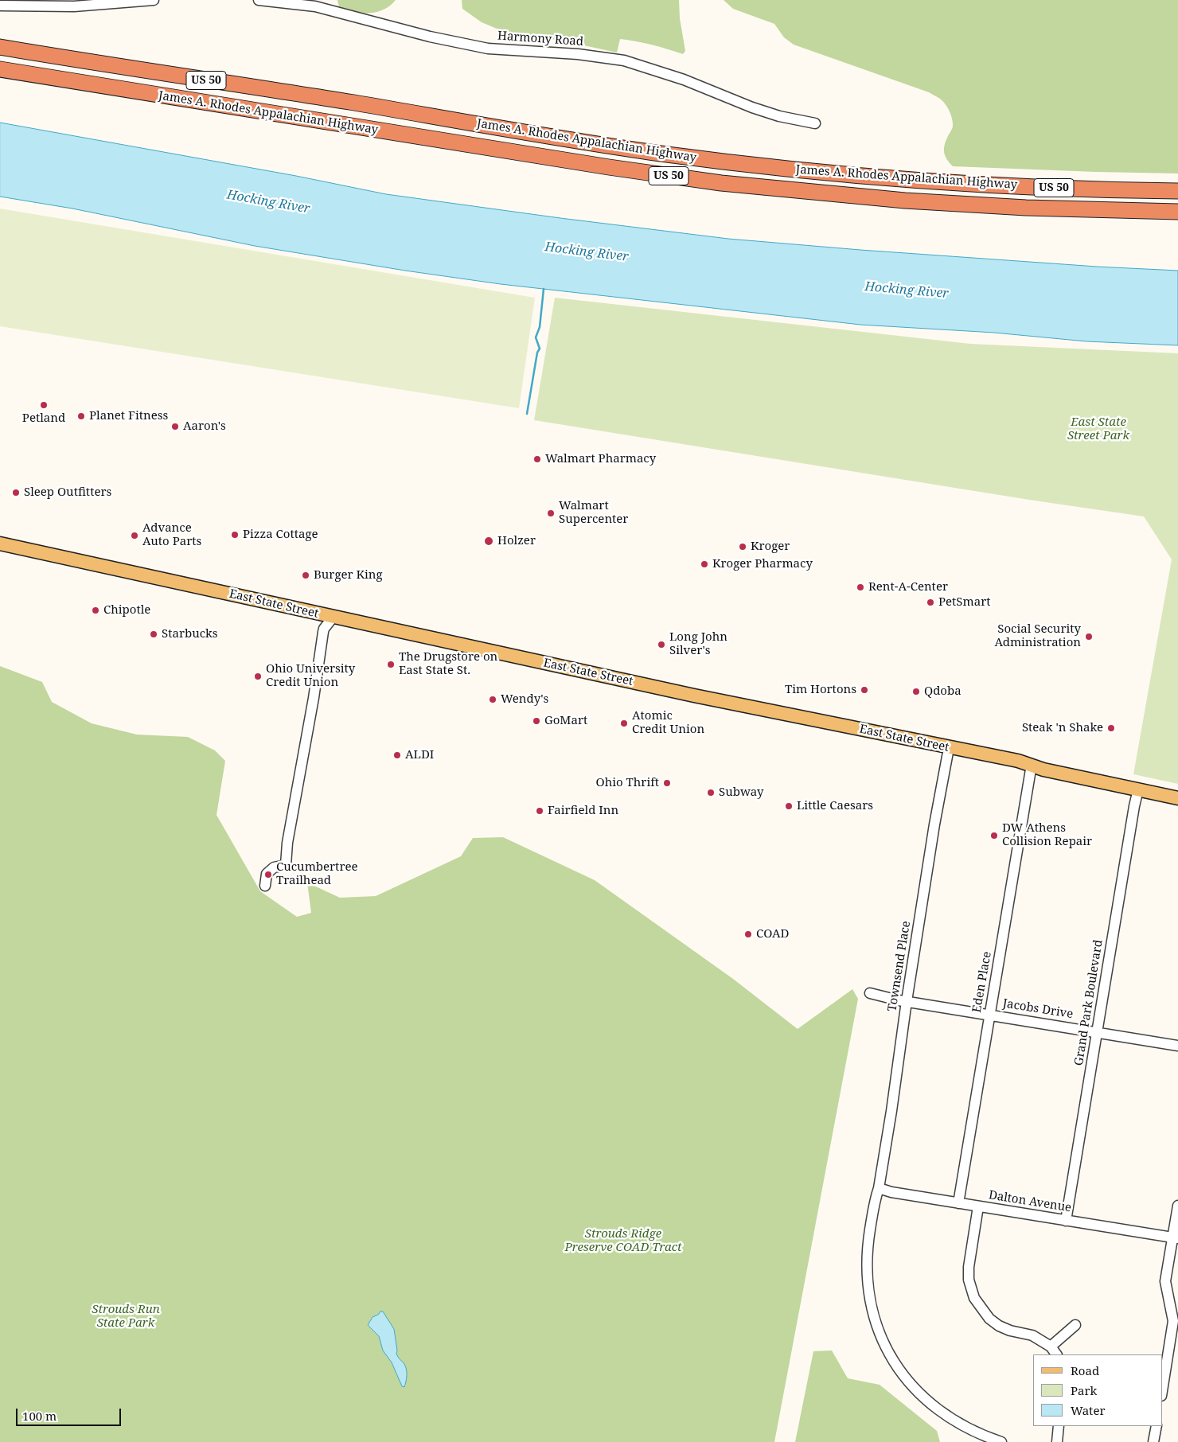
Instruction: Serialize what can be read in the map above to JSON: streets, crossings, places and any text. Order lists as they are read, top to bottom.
{
  "streets": {
    "highway": ["US 50", "James A. Rhodes Appalachian Highway"],
    "main road": ["East State Street"],
    "street": [
      "Harmony Road",
      "Townsend Place",
      "Eden Place",
      "Grand Park Boulevard",
      "Jacobs Drive",
      "Dalton Avenue"
    ]
  },
  "crossings": [
    ["East State Street", "Townsend Place"],
    ["East State Street", "Eden Place"],
    ["East State Street", "Grand Park Boulevard"],
    ["Townsend Place", "Jacobs Drive"],
    ["Townsend Place", "Dalton Avenue"],
    ["Eden Place", "Jacobs Drive"],
    ["Eden Place", "Dalton Avenue"],
    ["Grand Park Boulevard", "Jacobs Drive"],
    ["Grand Park Boulevard", "Dalton Avenue"]
  ],
  "water": ["Hocking River"],
  "parks": ["East State Street Park", "Strouds Ridge Preserve COAD Tract", "Strouds Run State Park"],
  "places": [
    "Petland",
    "Planet Fitness",
    "Aaron's",
    "Walmart Pharmacy",
    "Sleep Outfitters",
    "Walmart Supercenter",
    "Pizza Cottage",
    "Advance Auto Parts",
    "Holzer",
    "Kroger",
    "Kroger Pharmacy",
    "Burger King",
    "Rent-A-Center",
    "PetSmart",
    "Chipotle",
    "Starbucks",
    "Social Security Administration",
    "Long John Silver's",
    "The Drugstore on East State St.",
    "Ohio University Credit Union",
    "Tim Hortons",
    "Qdoba",
    "Wendy's",
    "GoMart",
    "Atomic Credit Union",
    "Steak 'n Shake",
    "ALDI",
    "Ohio Thrift",
    "Subway",
    "Little Caesars",
    "Fairfield Inn",
    "DW Athens Collision Repair",
    "Cucumbertree Trailhead",
    "COAD"
  ],
  "legend": ["Road", "Park", "Water"],
  "scale_bar": "100 m"
}
